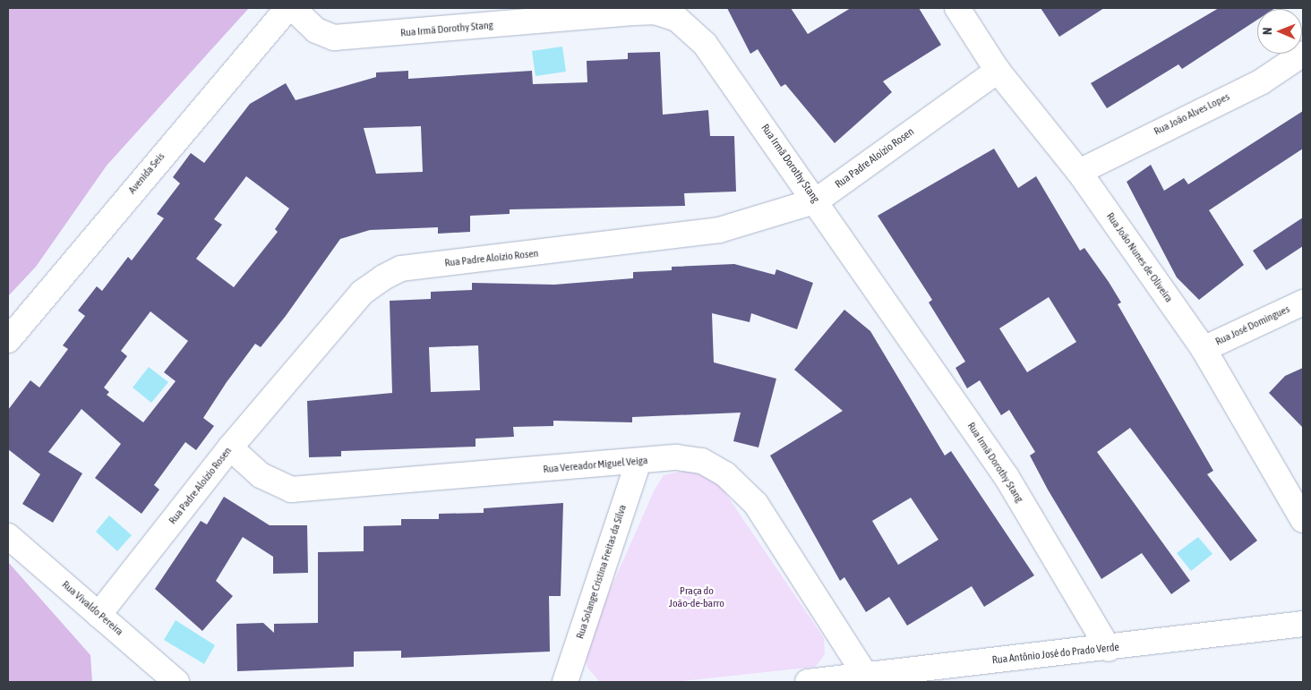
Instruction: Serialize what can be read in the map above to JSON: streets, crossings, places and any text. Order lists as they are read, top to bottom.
{
  "streets": {
    "street": [
      "Rua Irmã Dorothy Stang",
      "Rua João Alves Lopes",
      "Rua Padre Aloízio Rosen",
      "Avenida Seis",
      "Rua João Nunes de Oliveira",
      "Rua José Domingues",
      "Rua Vereador Miguel Veiga",
      "Rua Solange Cristina Freitas da Silva",
      "Rua Vivaldo Pereira",
      "Rua Antônio José do Prado Verde"
    ]
  },
  "crossings": [
    ["Rua Irmã Dorothy Stang", "Rua Padre Aloízio Rosen"],
    ["Rua Irmã Dorothy Stang", "Rua Antônio José do Prado Verde"],
    ["Rua João Alves Lopes", "Rua João Nunes de Oliveira"],
    ["Rua Padre Aloízio Rosen", "Rua João Nunes de Oliveira"],
    ["Rua Padre Aloízio Rosen", "Rua Vereador Miguel Veiga"],
    ["Rua Padre Aloízio Rosen", "Rua Vivaldo Pereira"],
    ["Rua João Nunes de Oliveira", "Rua José Domingues"],
    ["Rua Vereador Miguel Veiga", "Rua Solange Cristina Freitas da Silva"],
    ["Rua Vereador Miguel Veiga", "Rua Antônio José do Prado Verde"]
  ],
  "parks": ["Praça do João-de-barro"],
  "north": "left"
}
